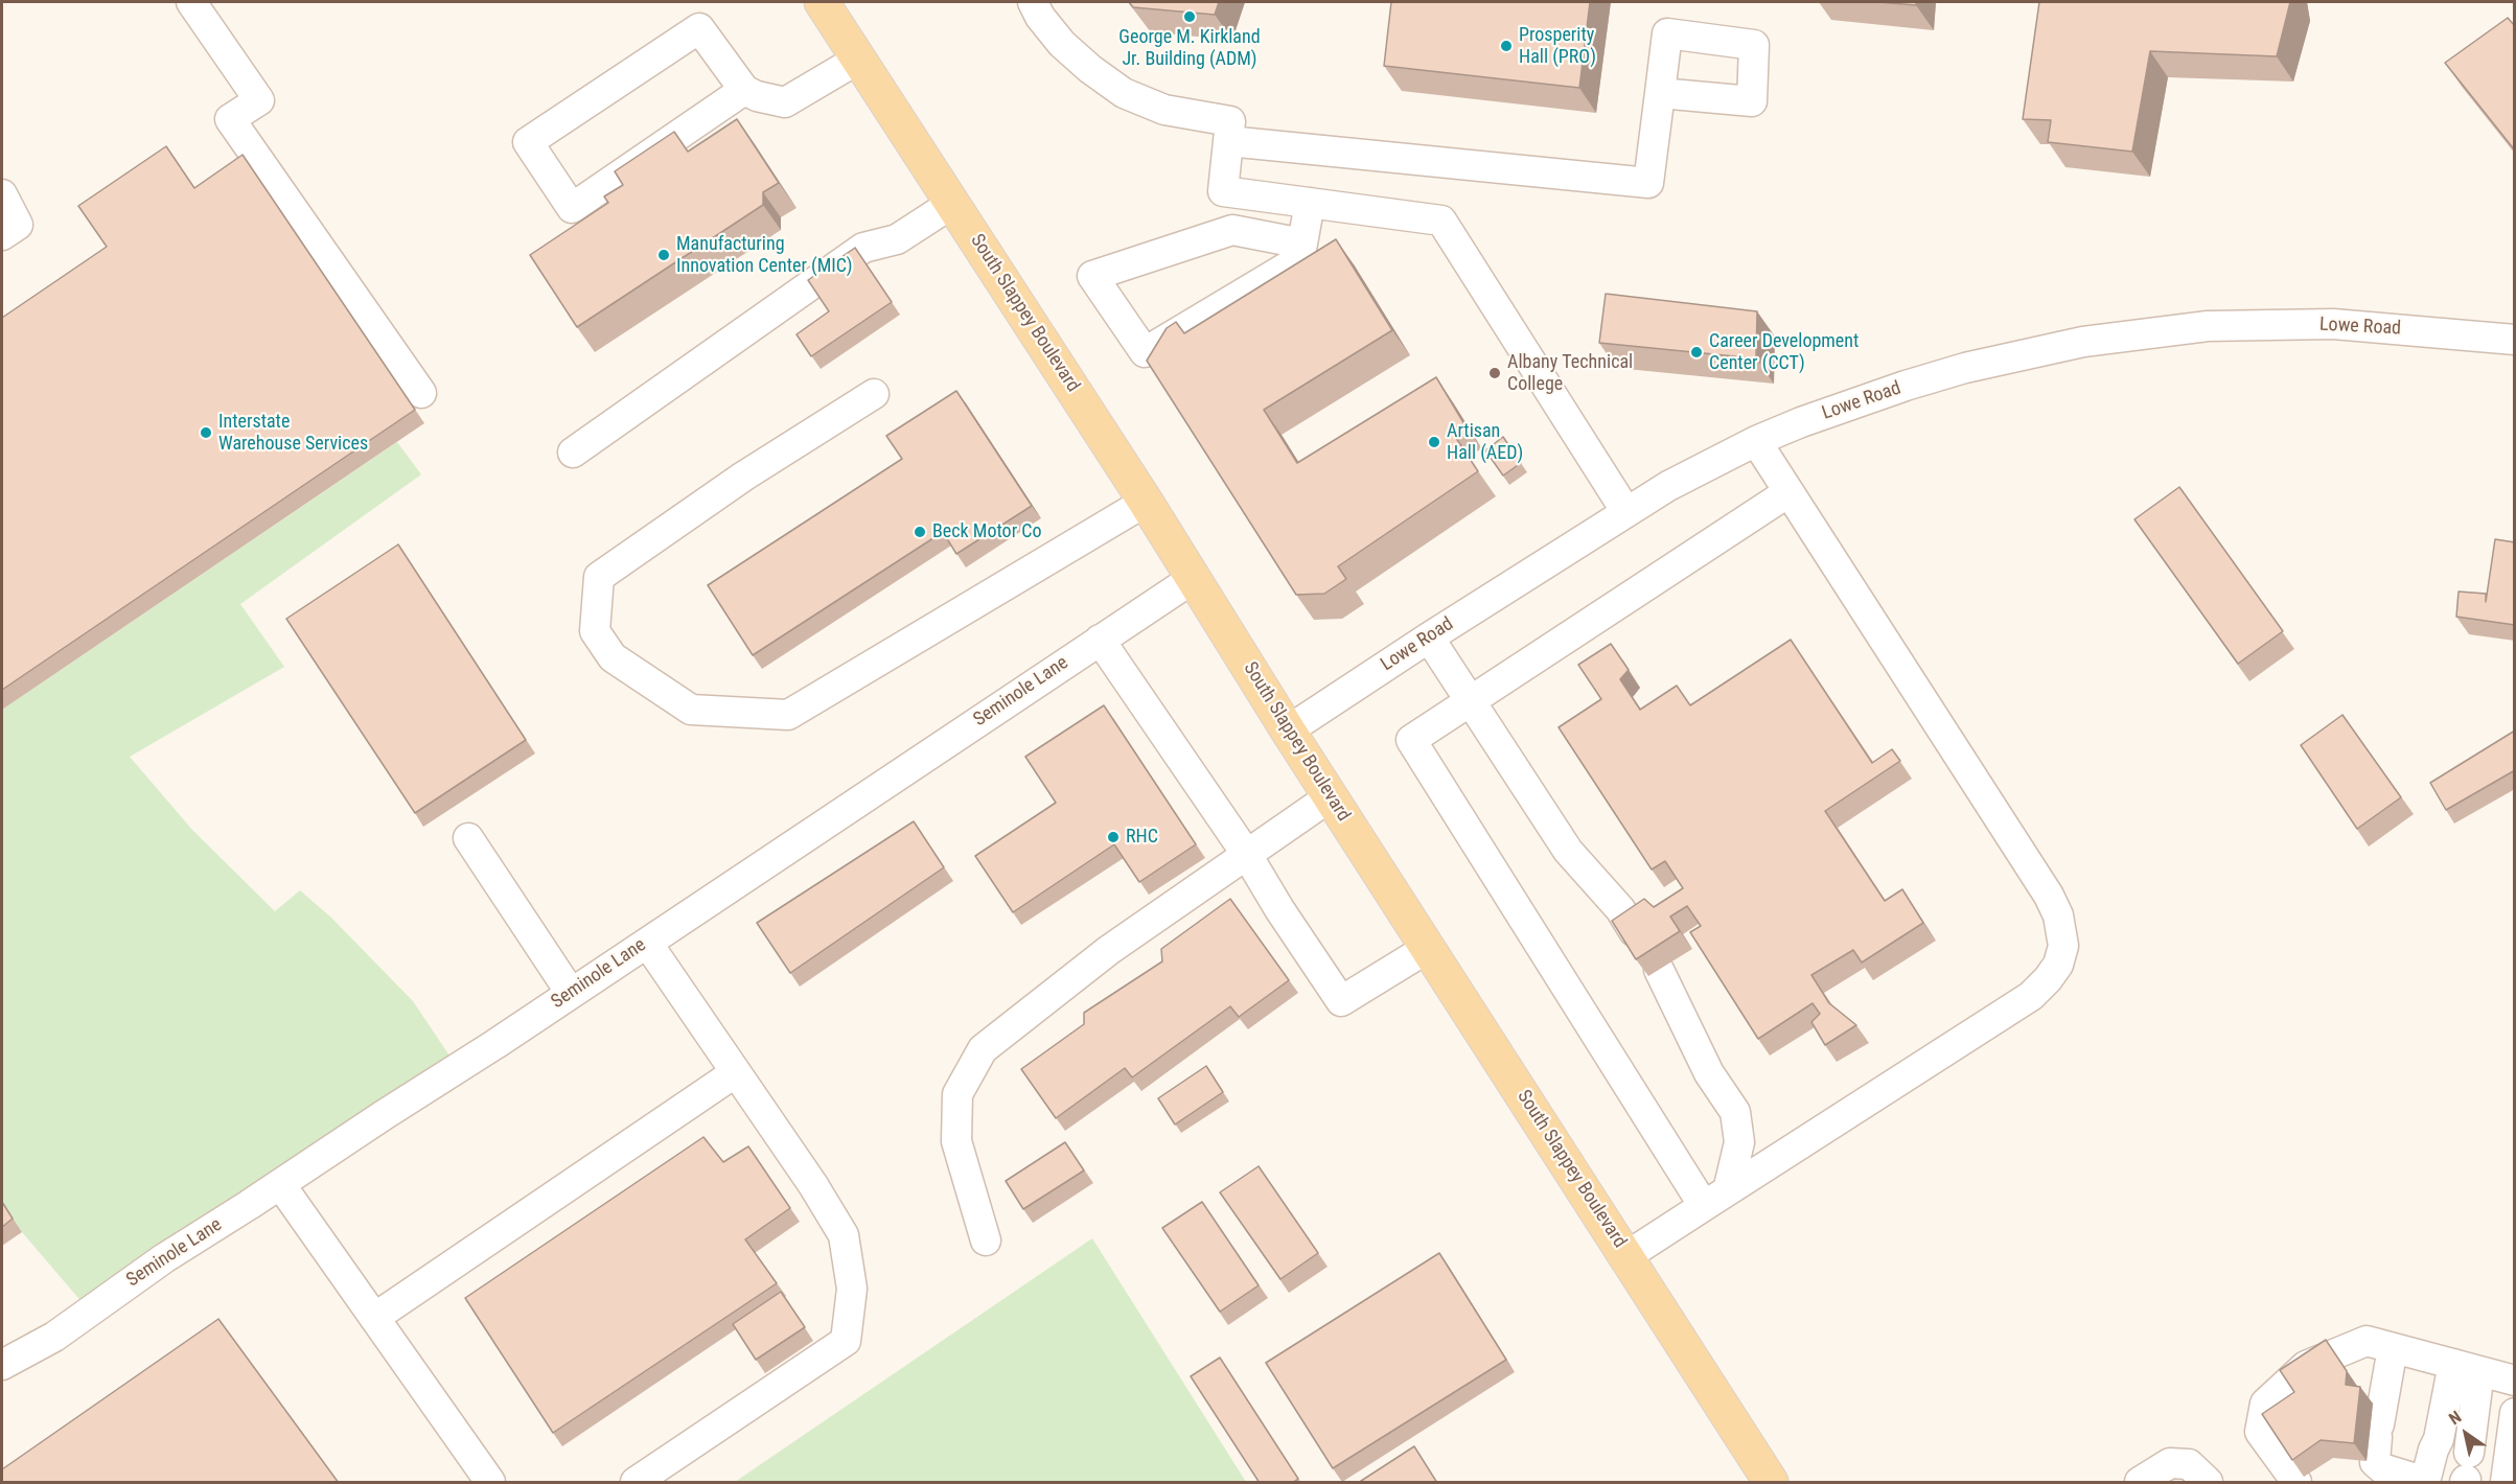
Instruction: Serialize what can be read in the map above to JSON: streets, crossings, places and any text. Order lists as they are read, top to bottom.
{
  "streets": {
    "main road": ["South Slappey Boulevard"],
    "street": ["Lowe Road", "Seminole Lane"]
  },
  "crossings": [
    ["South Slappey Boulevard", "Lowe Road"],
    ["South Slappey Boulevard", "Seminole Lane"]
  ],
  "places": [
    "George M. Kirkland Jr. Building (ADM)",
    "Prosperity Hall (PRO)",
    "Manufacturing Innovation Center (MIC)",
    "Career Development Center (CCT)",
    "Albany Technical College",
    "Interstate Warehouse Services",
    "Artisan Hall (AED)",
    "Beck Motor Co",
    "RHC"
  ],
  "north": "top left"
}
